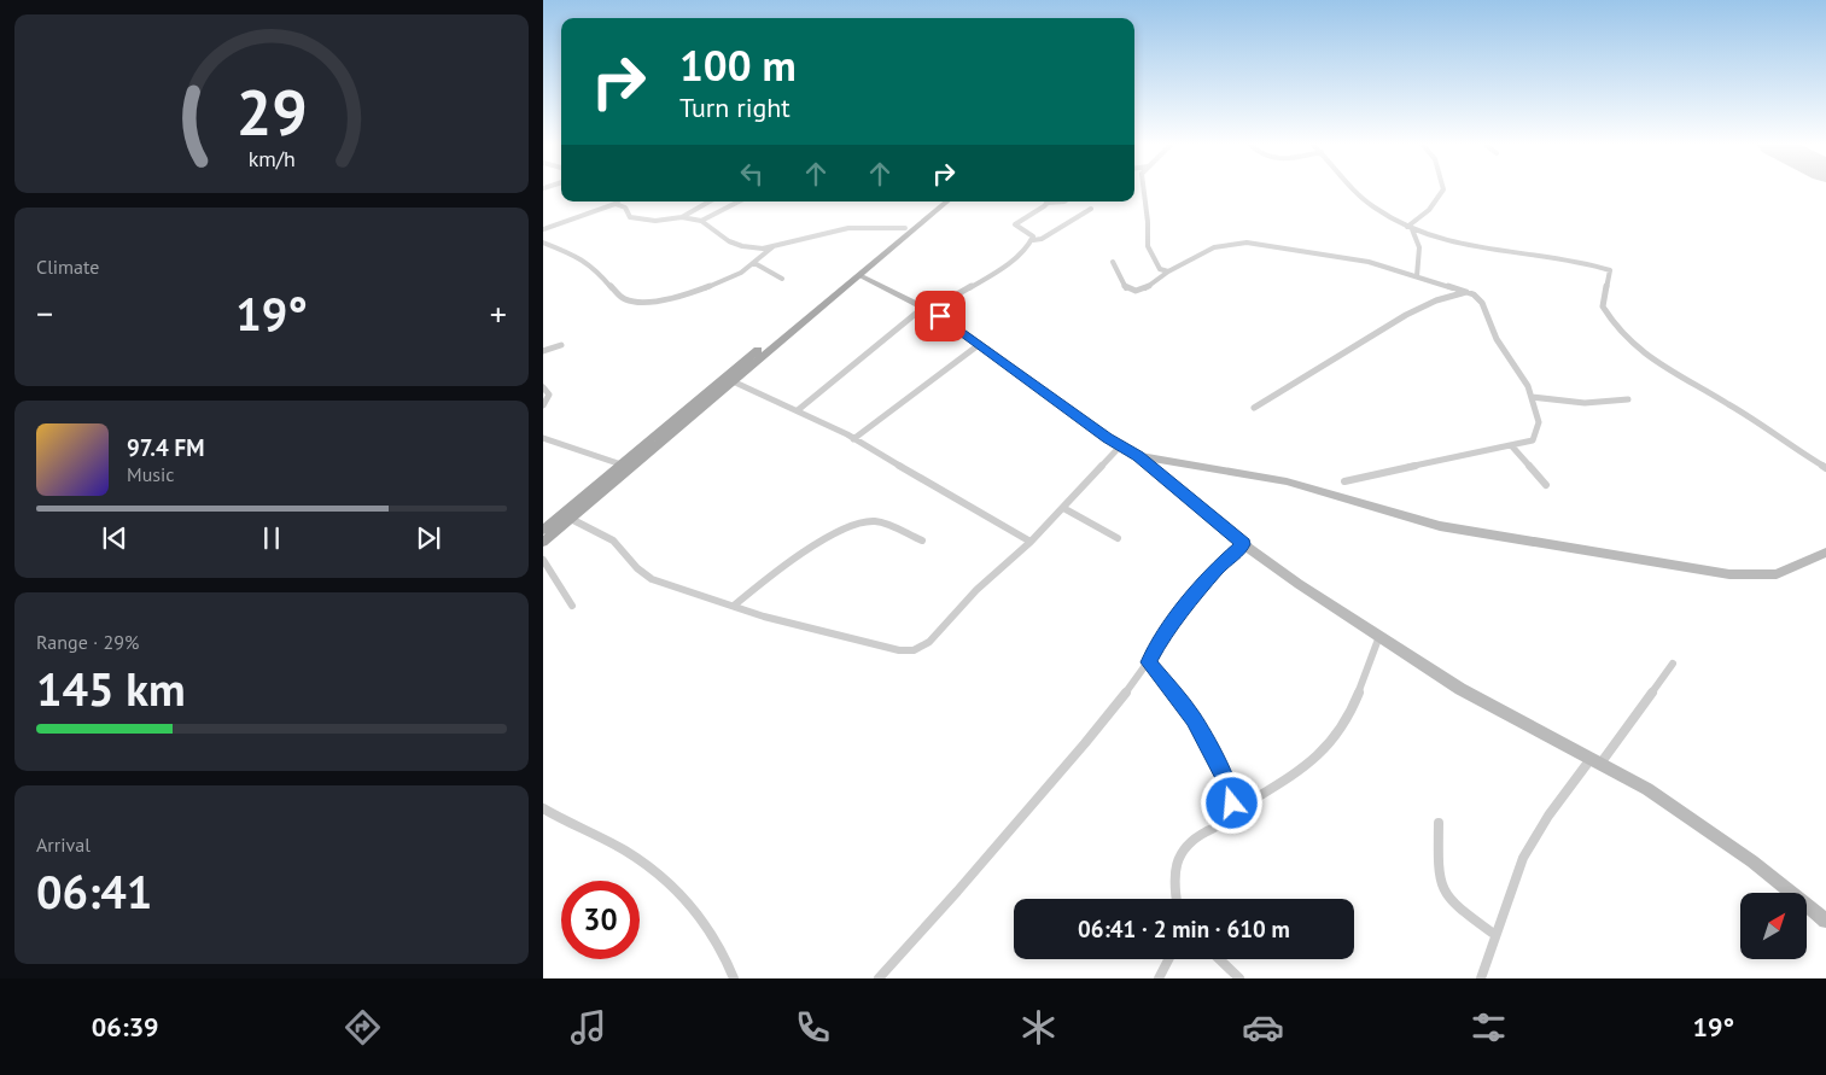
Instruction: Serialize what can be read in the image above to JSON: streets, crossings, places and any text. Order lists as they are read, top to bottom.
{
  "north": "top right",
  "page": {
    "turn": ["100 m", "Turn right"],
    "tile": [
      "Climate",
      ["Range · 29%", "145 km"],
      ["Arrival", "06:41"]
    ],
    "heat": ["−", "19°", "+"],
    "song": ["97.4 FM", "Music"],
    "limit": "30",
    "trip": "06:41 · 2 min · 610 m",
    "tabs": ["06:39", "19°"],
    "gauge": ["29", "km/h"]
  }
}
